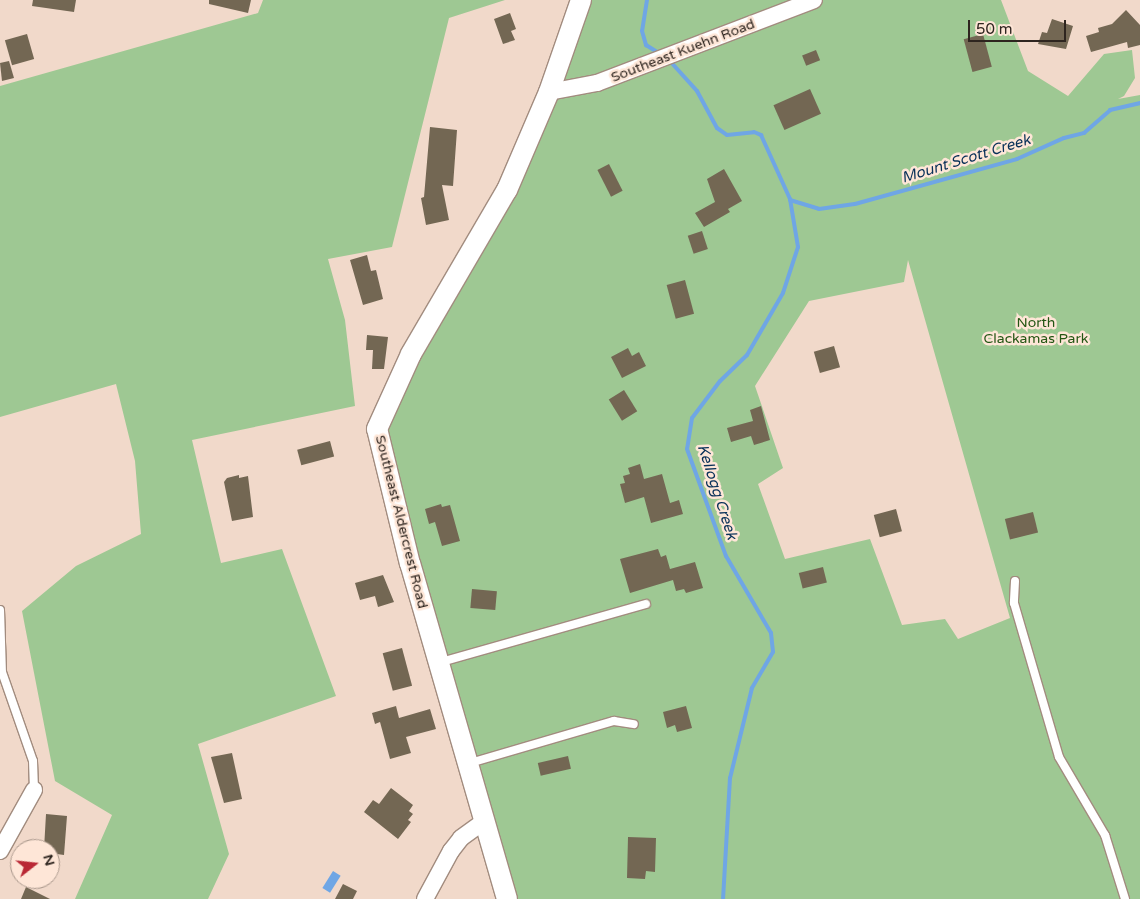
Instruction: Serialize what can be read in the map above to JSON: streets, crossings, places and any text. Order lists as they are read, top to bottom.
{
  "streets": {
    "street": ["Southeast Kuehn Road", "Southeast Aldercrest Road"]
  },
  "crossings": [
    ["Southeast Kuehn Road", "Southeast Aldercrest Road"]
  ],
  "water": ["Mount Scott Creek", "Kellogg Creek"],
  "parks": ["North Clackamas Park"],
  "scale_bar": "50 m",
  "north": "right"
}
